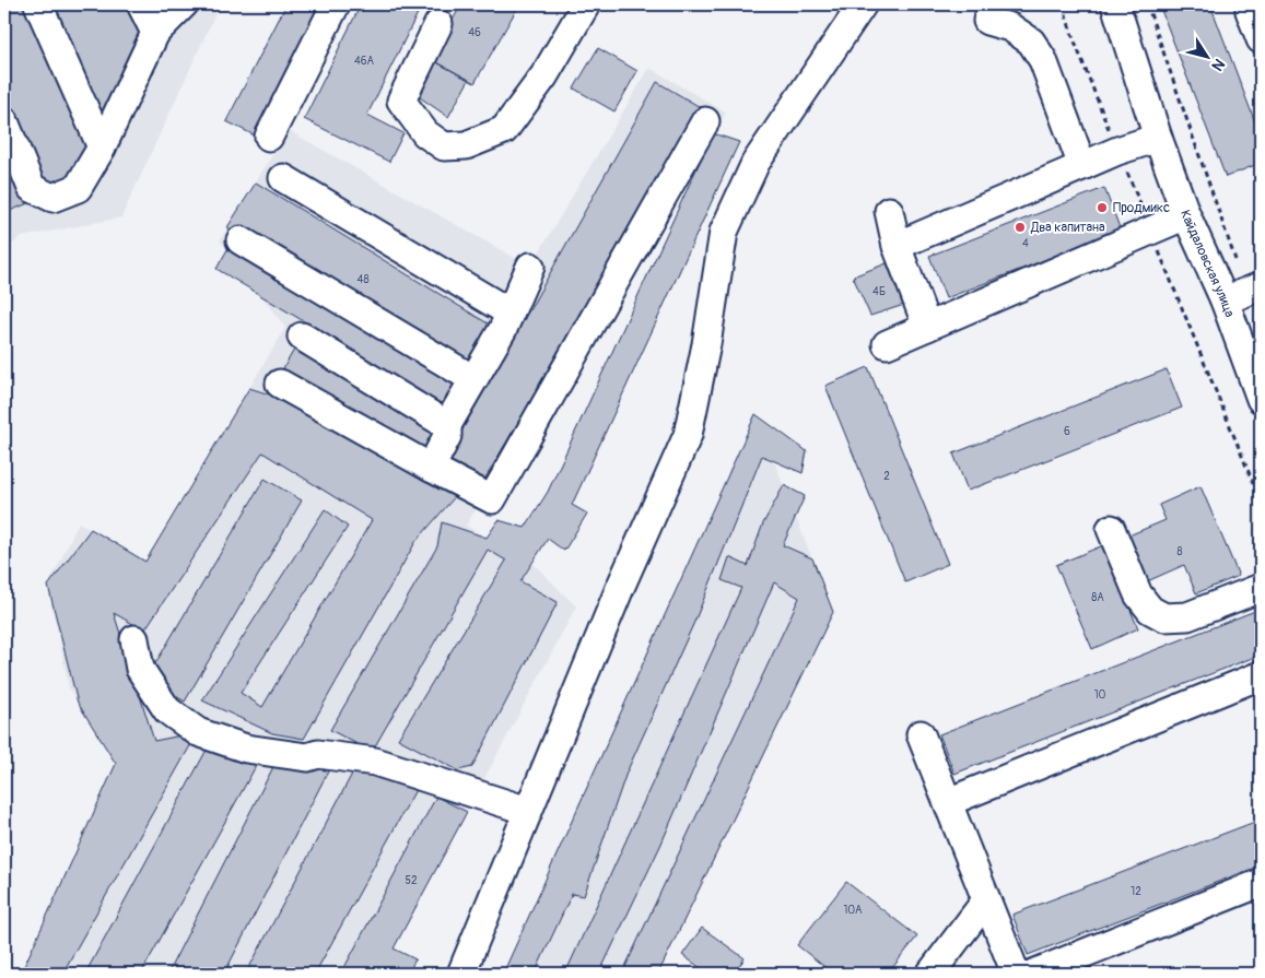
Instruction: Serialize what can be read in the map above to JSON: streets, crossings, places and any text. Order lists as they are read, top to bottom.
{
  "streets": {
    "street": ["Кайдаловская улица"]
  },
  "places": ["Продмикс", "Два капитана"],
  "house_numbers": [
    "46",
    "46А",
    "4",
    "48",
    "4Б",
    "6",
    "2",
    "8",
    "8А",
    "10",
    "52",
    "12",
    "10А"
  ],
  "north": "bottom right"
}
